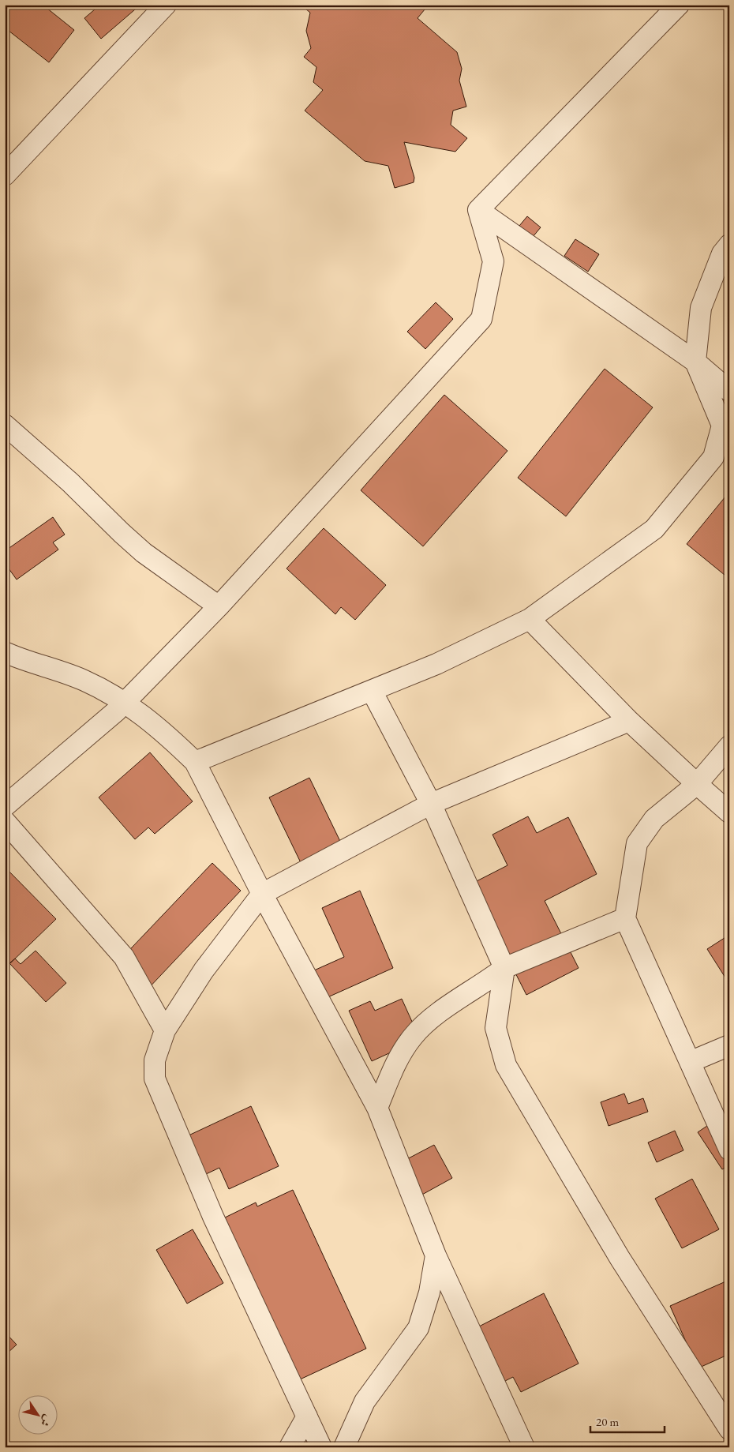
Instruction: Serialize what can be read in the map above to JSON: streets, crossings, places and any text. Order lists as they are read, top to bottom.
{
  "scale_bar": "20 m",
  "north": "bottom right"
}
